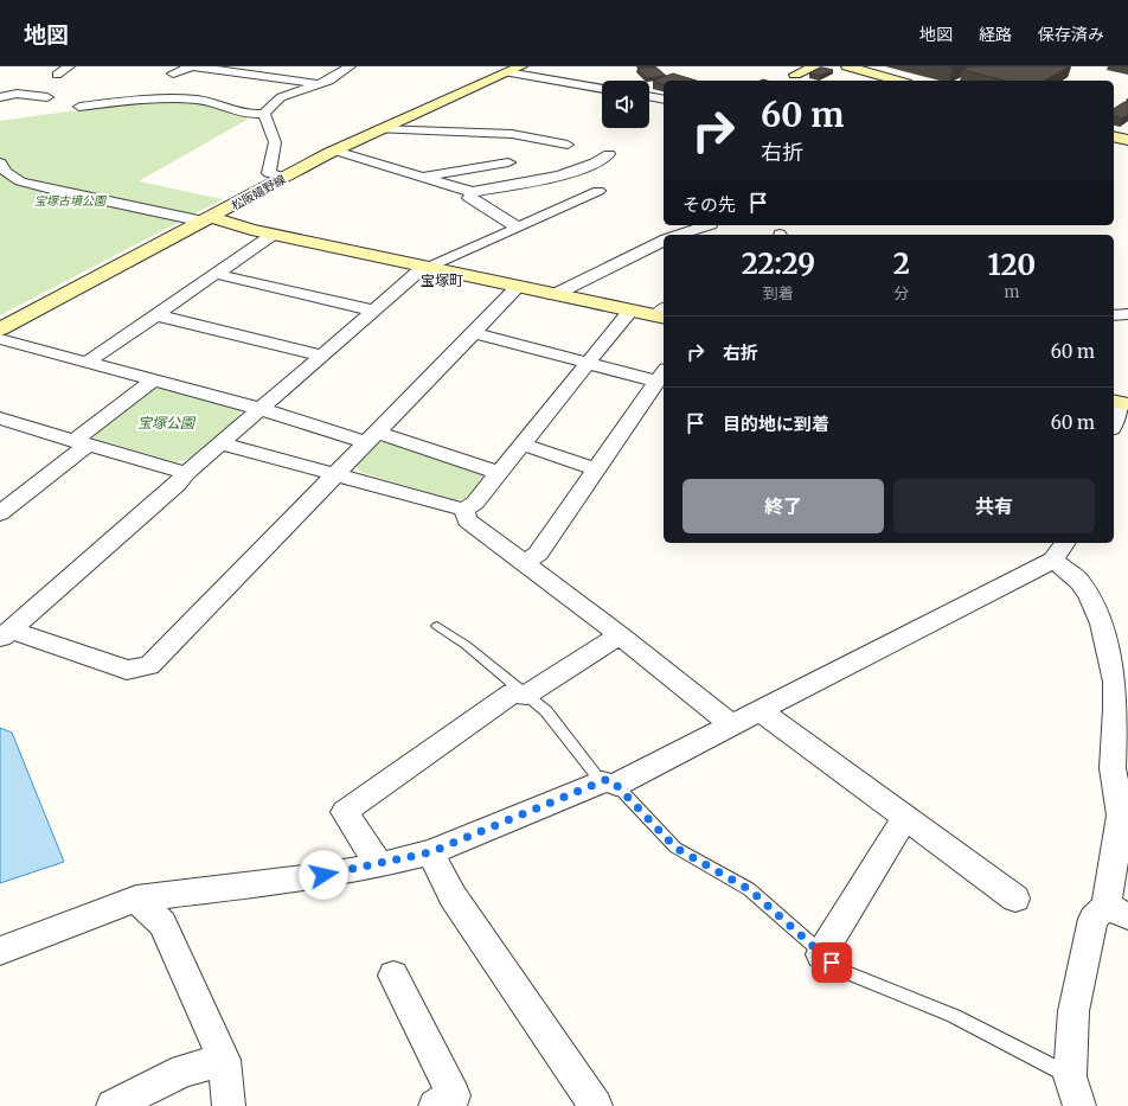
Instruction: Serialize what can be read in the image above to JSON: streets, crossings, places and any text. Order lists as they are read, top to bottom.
{
  "streets": {
    "main road": ["松阪嬉野線"]
  },
  "districts": ["宝塚町"],
  "parks": ["宝塚古墳公園", "宝塚公園"],
  "page": {
    "header": "地図",
    "nav": ["地図", "経路", "保存済み"],
    "turn": ["60 m", "右折"],
    "then": "その先",
    "eta": [
      "22:29",
      "到着",
      "2",
      "分",
      "120",
      "m"
    ],
    "list": [
      {
        "name": "右折",
        "value": "60 m"
      },
      {
        "name": "目的地に到着",
        "value": "60 m"
      }
    ],
    "buttons": ["終了", "共有"]
  }
}
